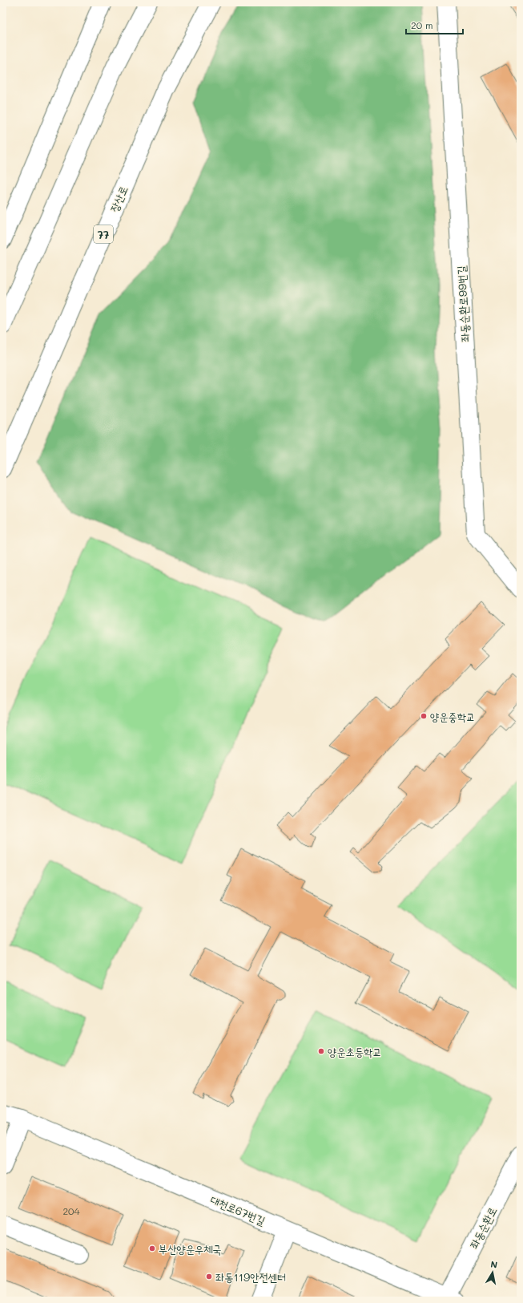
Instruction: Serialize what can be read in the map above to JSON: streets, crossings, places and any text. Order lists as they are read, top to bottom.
{
  "streets": {
    "main road": [
      "장산로",
      "77",
      "좌동순환로99번길",
      "대천로67번길",
      "좌동순환로"
    ]
  },
  "crossings": [
    ["대천로67번길", "좌동순환로"]
  ],
  "places": [
    "양운중학교",
    "양운초등학교",
    "부산양운우체국",
    "좌동119안전센터"
  ],
  "house_numbers": ["204"],
  "scale_bar": "20 m",
  "north": "top"
}
